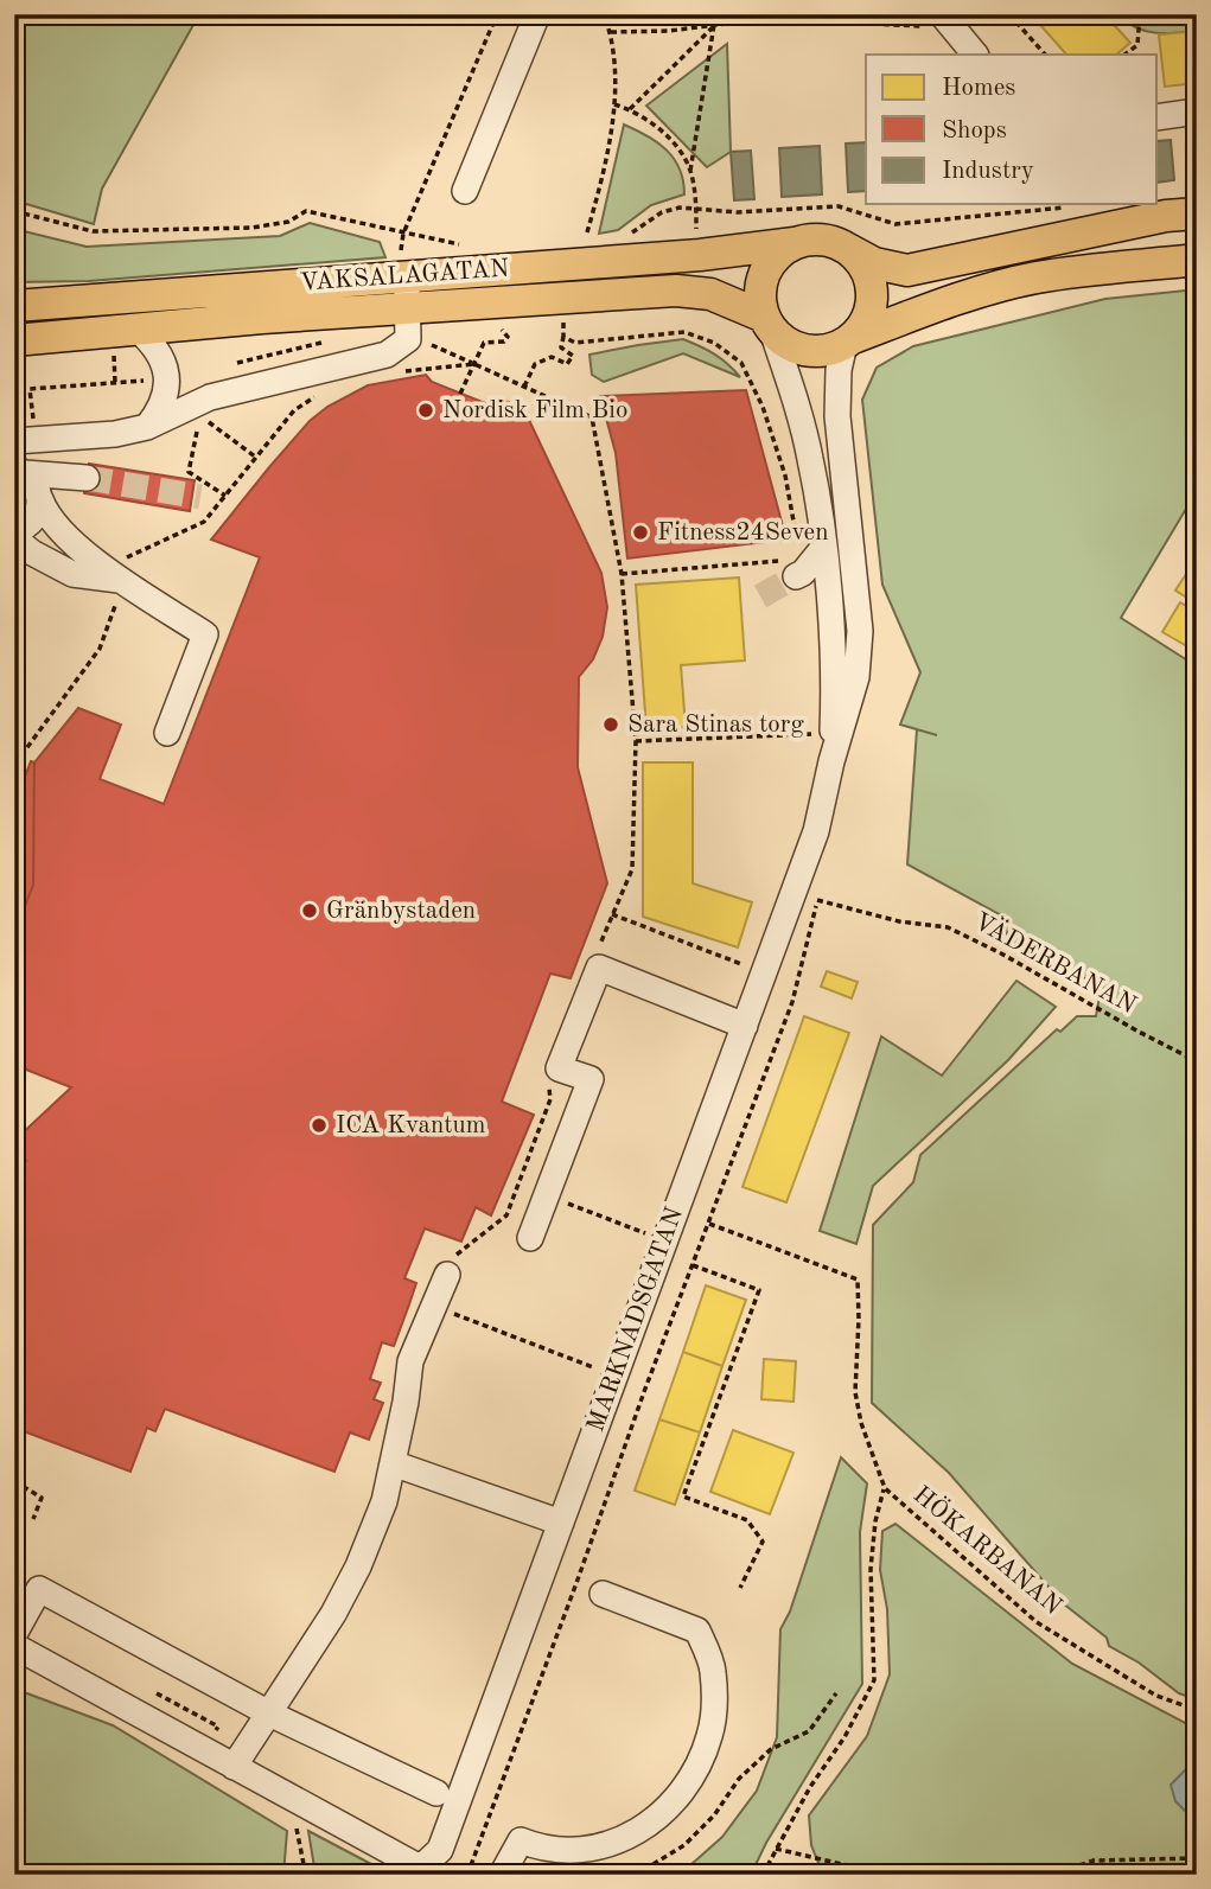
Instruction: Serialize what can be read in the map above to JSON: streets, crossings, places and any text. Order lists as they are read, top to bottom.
{
  "streets": {
    "main road": ["VAKSALAGATAN"],
    "street": ["MARKNADSGATAN"],
    "path": ["VÄDERBANAN", "HÖKARBANAN"]
  },
  "crossings": [
    ["VAKSALAGATAN", "MARKNADSGATAN"],
    ["VÄDERBANAN", "MARKNADSGATAN"]
  ],
  "places": [
    "Nordisk Film Bio",
    "Fitness24Seven",
    "Sara Stinas torg",
    "Gränbystaden",
    "ICA Kvantum"
  ],
  "legend": ["Homes", "Shops", "Industry"]
}
